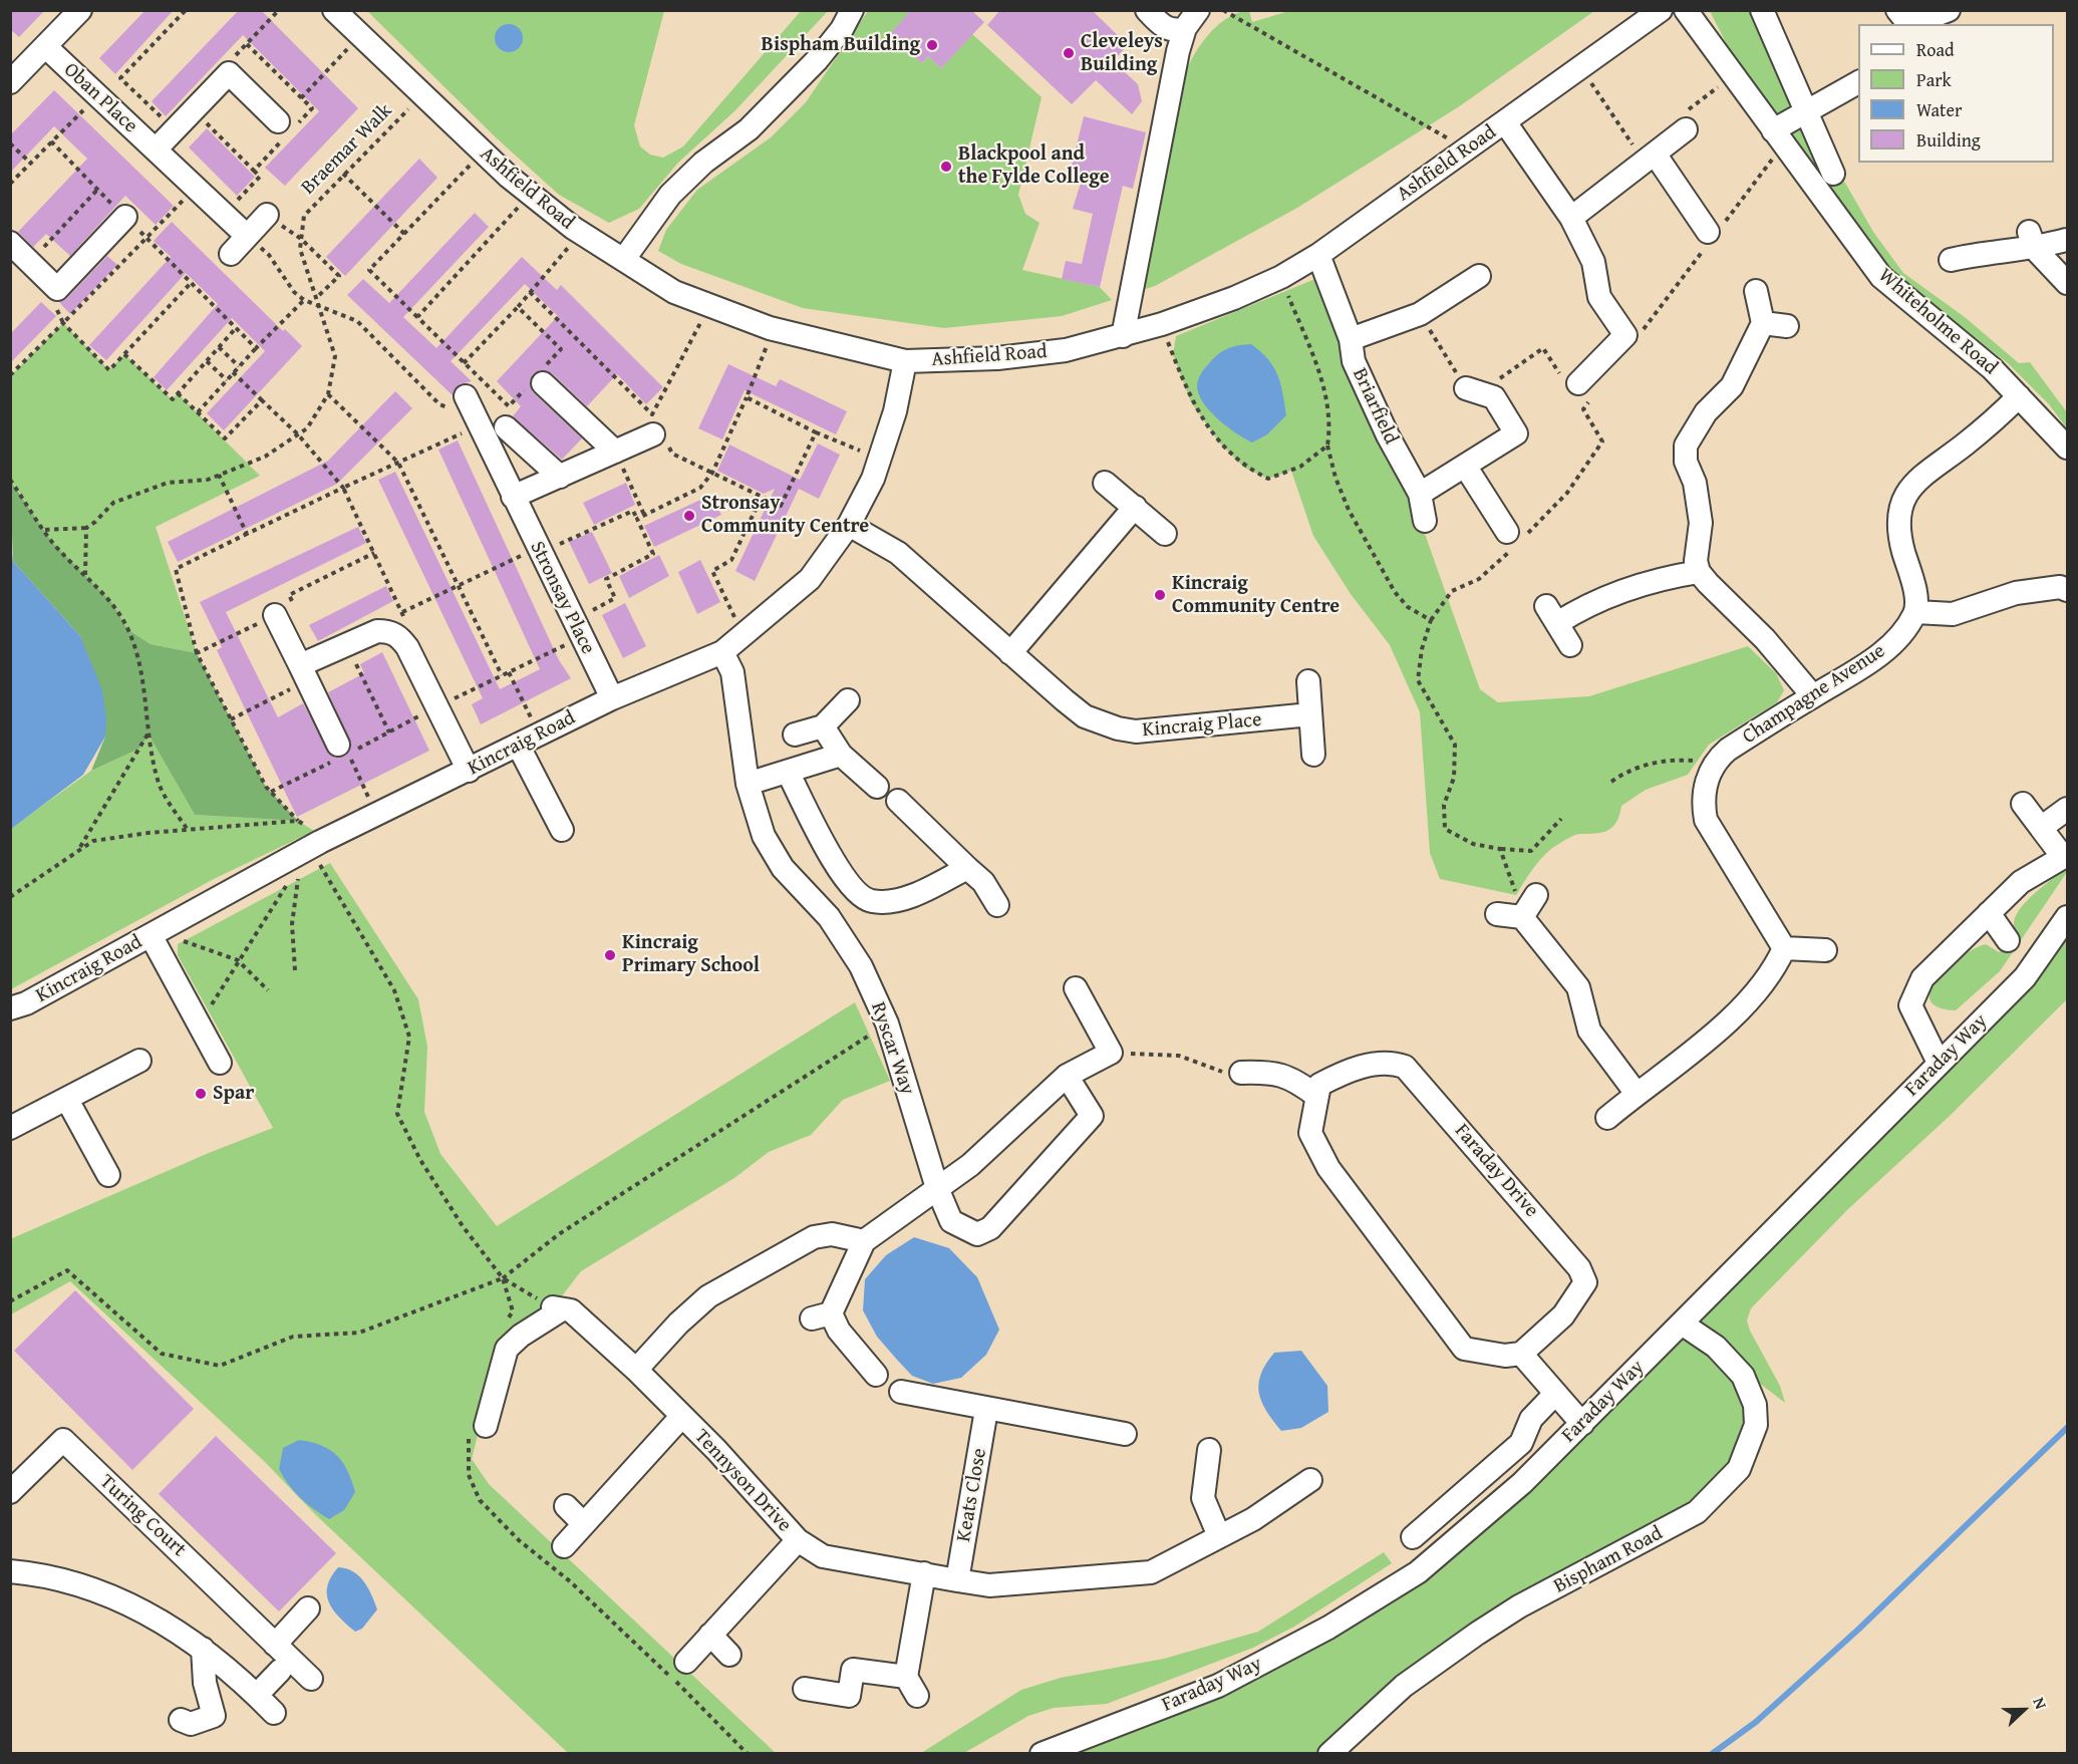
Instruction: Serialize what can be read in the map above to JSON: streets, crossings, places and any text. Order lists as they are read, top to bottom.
{
  "streets": {
    "street": [
      "Oban Place",
      "Ashfield Road",
      "Whiteholme Road",
      "Briarfield",
      "Stronsay Place",
      "Champagne Avenue",
      "Kincraig Place",
      "Kincraig Road",
      "Ryscar Way",
      "Faraday Way",
      "Faraday Drive",
      "Tennyson Drive",
      "Keats Close",
      "Turing Court",
      "Bispham Road"
    ],
    "path": ["Braemar Walk"]
  },
  "crossings": [
    ["Braemar Walk", "Ashfield Road"],
    ["Ashfield Road", "Briarfield"],
    ["Ashfield Road", "Kincraig Road"],
    ["Stronsay Place", "Kincraig Road"],
    ["Kincraig Place", "Kincraig Road"],
    ["Kincraig Road", "Ryscar Way"],
    ["Faraday Way", "Bispham Road"],
    ["Tennyson Drive", "Keats Close"]
  ],
  "places": [
    "Bispham Building",
    "Cleveleys Building",
    "Blackpool and the Fylde College",
    "Stronsay Community Centre",
    "Kincraig Community Centre",
    "Kincraig Primary School",
    "Spar"
  ],
  "legend": [
    "Road",
    "Park",
    "Water",
    "Building"
  ],
  "north": "right"
}
